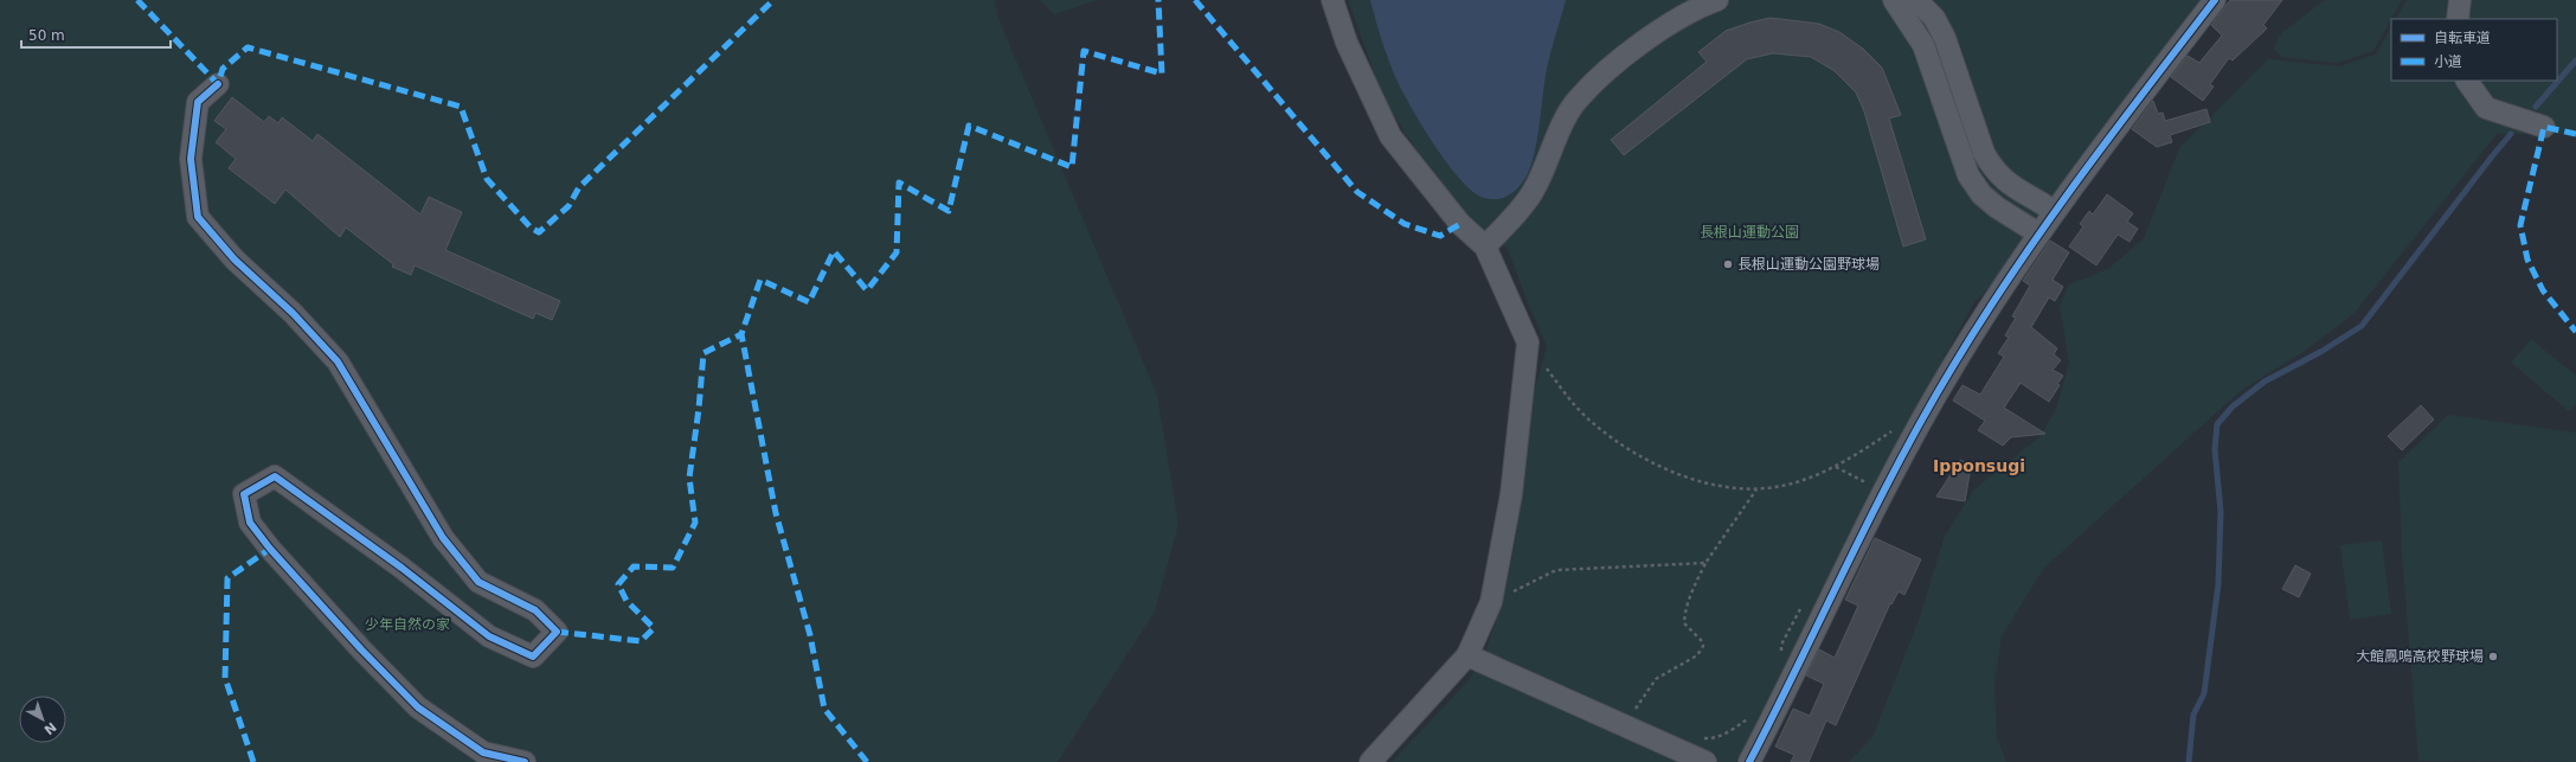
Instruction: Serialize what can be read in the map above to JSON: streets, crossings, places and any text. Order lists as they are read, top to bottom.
{
  "districts": ["Ipponsugi"],
  "parks": ["長根山運動公園", "少年自然の家"],
  "places": ["長根山運動公園野球場", "大館鳳鳴高校野球場"],
  "legend": ["自転車道", "小道"],
  "scale_bar": "50 m",
  "north": "bottom right"
}
